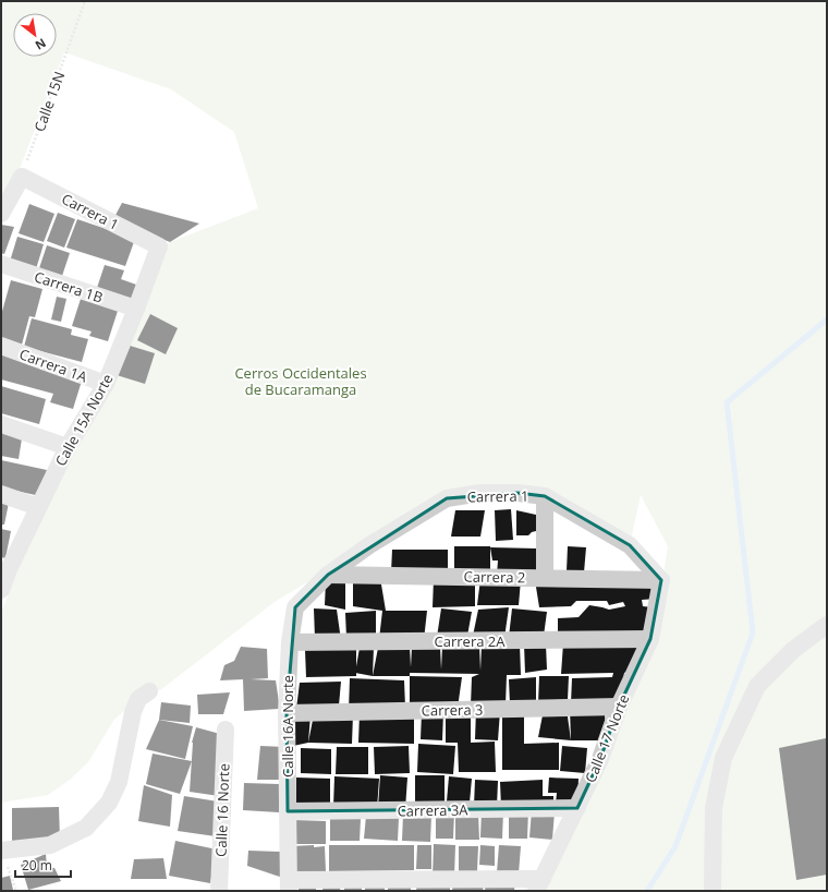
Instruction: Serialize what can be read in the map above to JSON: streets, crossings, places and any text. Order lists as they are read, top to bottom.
{
  "streets": {
    "street": [
      "Carrera 1",
      "Carrera 1B",
      "Carrera 1A",
      "Calle 15A Norte",
      "Carrera 2",
      "Carrera 2A",
      "Carrera 3",
      "Calle 16A Norte",
      "Calle 17 Norte",
      "Calle 16 Norte",
      "Carrera 3A"
    ],
    "path": ["Calle 15N"]
  },
  "crossings": [
    ["Calle 15N", "Carrera 1"],
    ["Carrera 1", "Calle 15A Norte"],
    ["Carrera 1", "Carrera 2"],
    ["Carrera 1", "Calle 16A Norte"],
    ["Carrera 1", "Calle 17 Norte"],
    ["Carrera 1B", "Calle 15A Norte"],
    ["Carrera 1A", "Calle 15A Norte"],
    ["Carrera 2", "Calle 16A Norte"],
    ["Carrera 2", "Calle 17 Norte"],
    ["Carrera 2A", "Calle 16A Norte"],
    ["Carrera 2A", "Calle 17 Norte"],
    ["Carrera 3", "Calle 16A Norte"],
    ["Carrera 3", "Calle 17 Norte"],
    ["Calle 16A Norte", "Carrera 3A"],
    ["Calle 17 Norte", "Carrera 3A"]
  ],
  "parks": ["Cerros Occidentales de Bucaramanga"],
  "scale_bar": "20 m",
  "north": "bottom right"
}
